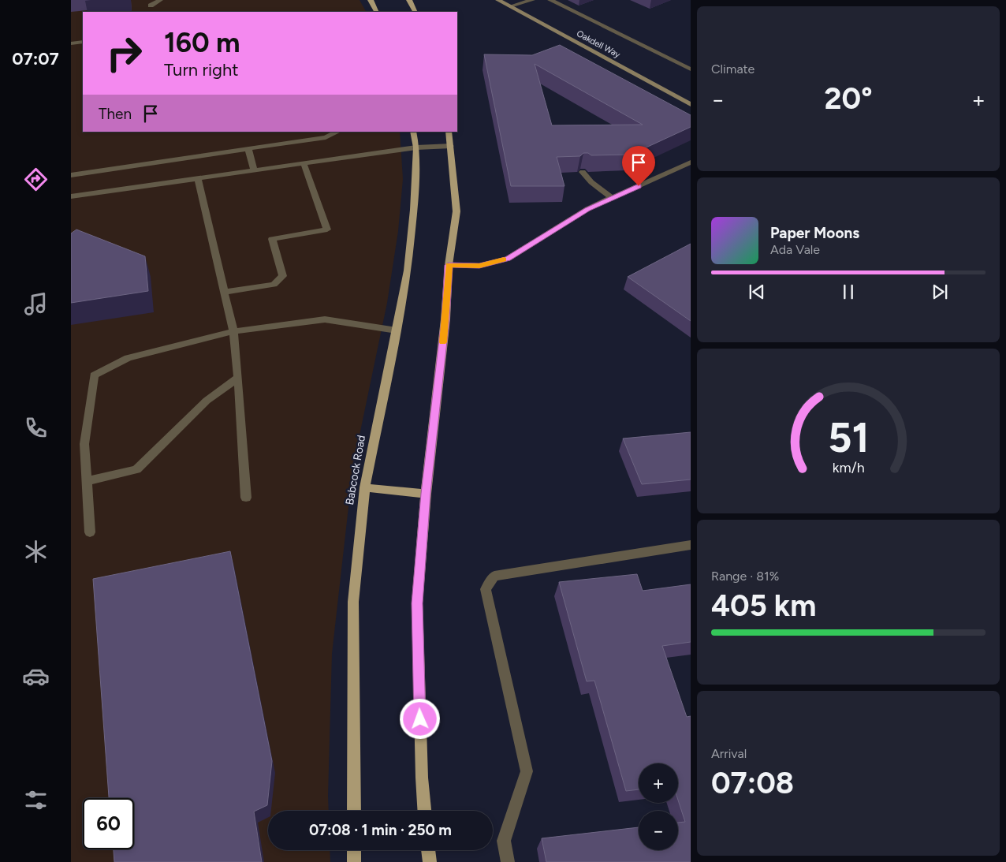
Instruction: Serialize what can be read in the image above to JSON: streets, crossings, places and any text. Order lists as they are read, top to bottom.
{
  "streets": {
    "main road": ["Babcock Road"],
    "street": ["Oakdell Way"]
  },
  "page": {
    "tabs": "07:07",
    "tile": [
      "Climate",
      ["Range · 81%", "405 km"],
      ["Arrival", "07:08"]
    ],
    "turn": ["160 m", "Turn right"],
    "heat": ["−", "20°", "+"],
    "then": "Then",
    "song": ["Paper Moons", "Ada Vale"],
    "map_buttons": ["+", "−"],
    "limit": "60",
    "trip": "07:08 · 1 min · 250 m",
    "gauge": ["51", "km/h"]
  }
}
